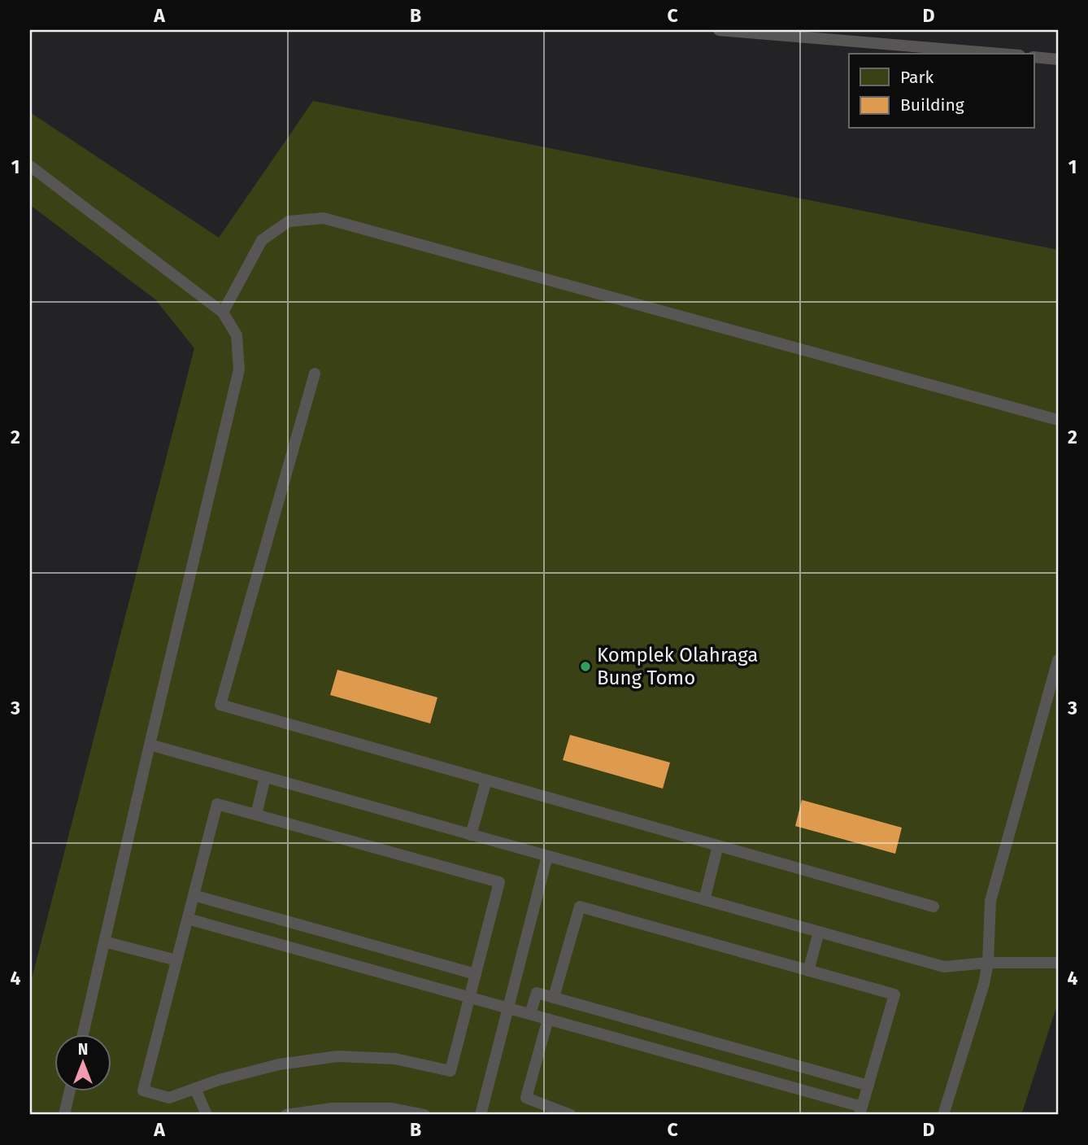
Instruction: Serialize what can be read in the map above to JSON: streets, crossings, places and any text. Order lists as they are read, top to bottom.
{
  "places": ["Komplek Olahraga Bung Tomo"],
  "legend": ["Park", "Building"],
  "north": "top",
  "grid": {
    "columns": [
      "A",
      "B",
      "C",
      "D"
    ],
    "rows": [
      "1",
      "2",
      "3",
      "4"
    ]
  }
}
